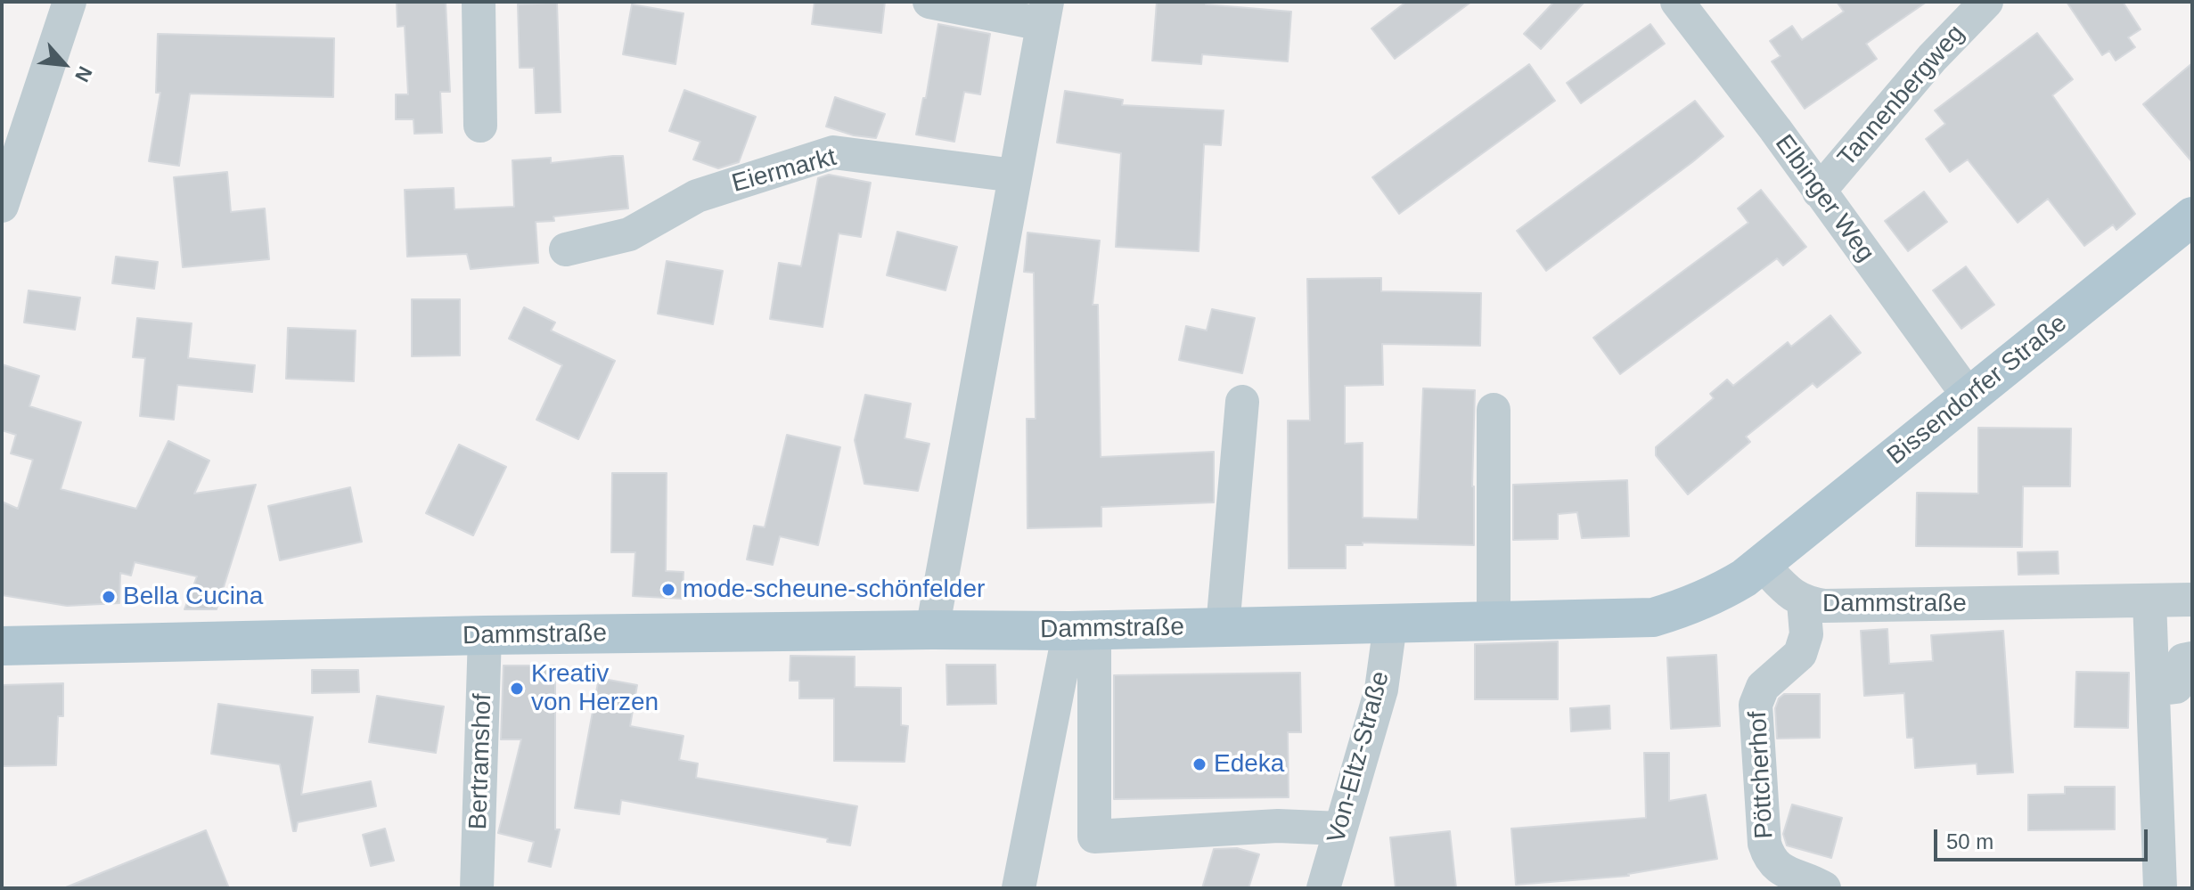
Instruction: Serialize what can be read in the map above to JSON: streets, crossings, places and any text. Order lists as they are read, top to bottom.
{
  "streets": {
    "main road": ["Bissendorfer Straße", "Dammstraße"],
    "street": [
      "Tannenbergweg",
      "Eiermarkt",
      "Elbinger Weg",
      "Von-Eltz-Straße",
      "Bertramshof",
      "Pöttcherhof"
    ]
  },
  "crossings": [
    ["Tannenbergweg", "Elbinger Weg"],
    ["Elbinger Weg", "Bissendorfer Straße"],
    ["Bissendorfer Straße", "Dammstraße"],
    ["Dammstraße", "Von-Eltz-Straße"],
    ["Dammstraße", "Bertramshof"],
    ["Dammstraße", "Pöttcherhof"]
  ],
  "places": [
    "mode-scheune-schönfelder",
    "Bella Cucina",
    "Kreativ von Herzen",
    "Edeka"
  ],
  "scale_bar": "50 m",
  "north": "bottom right"
}
